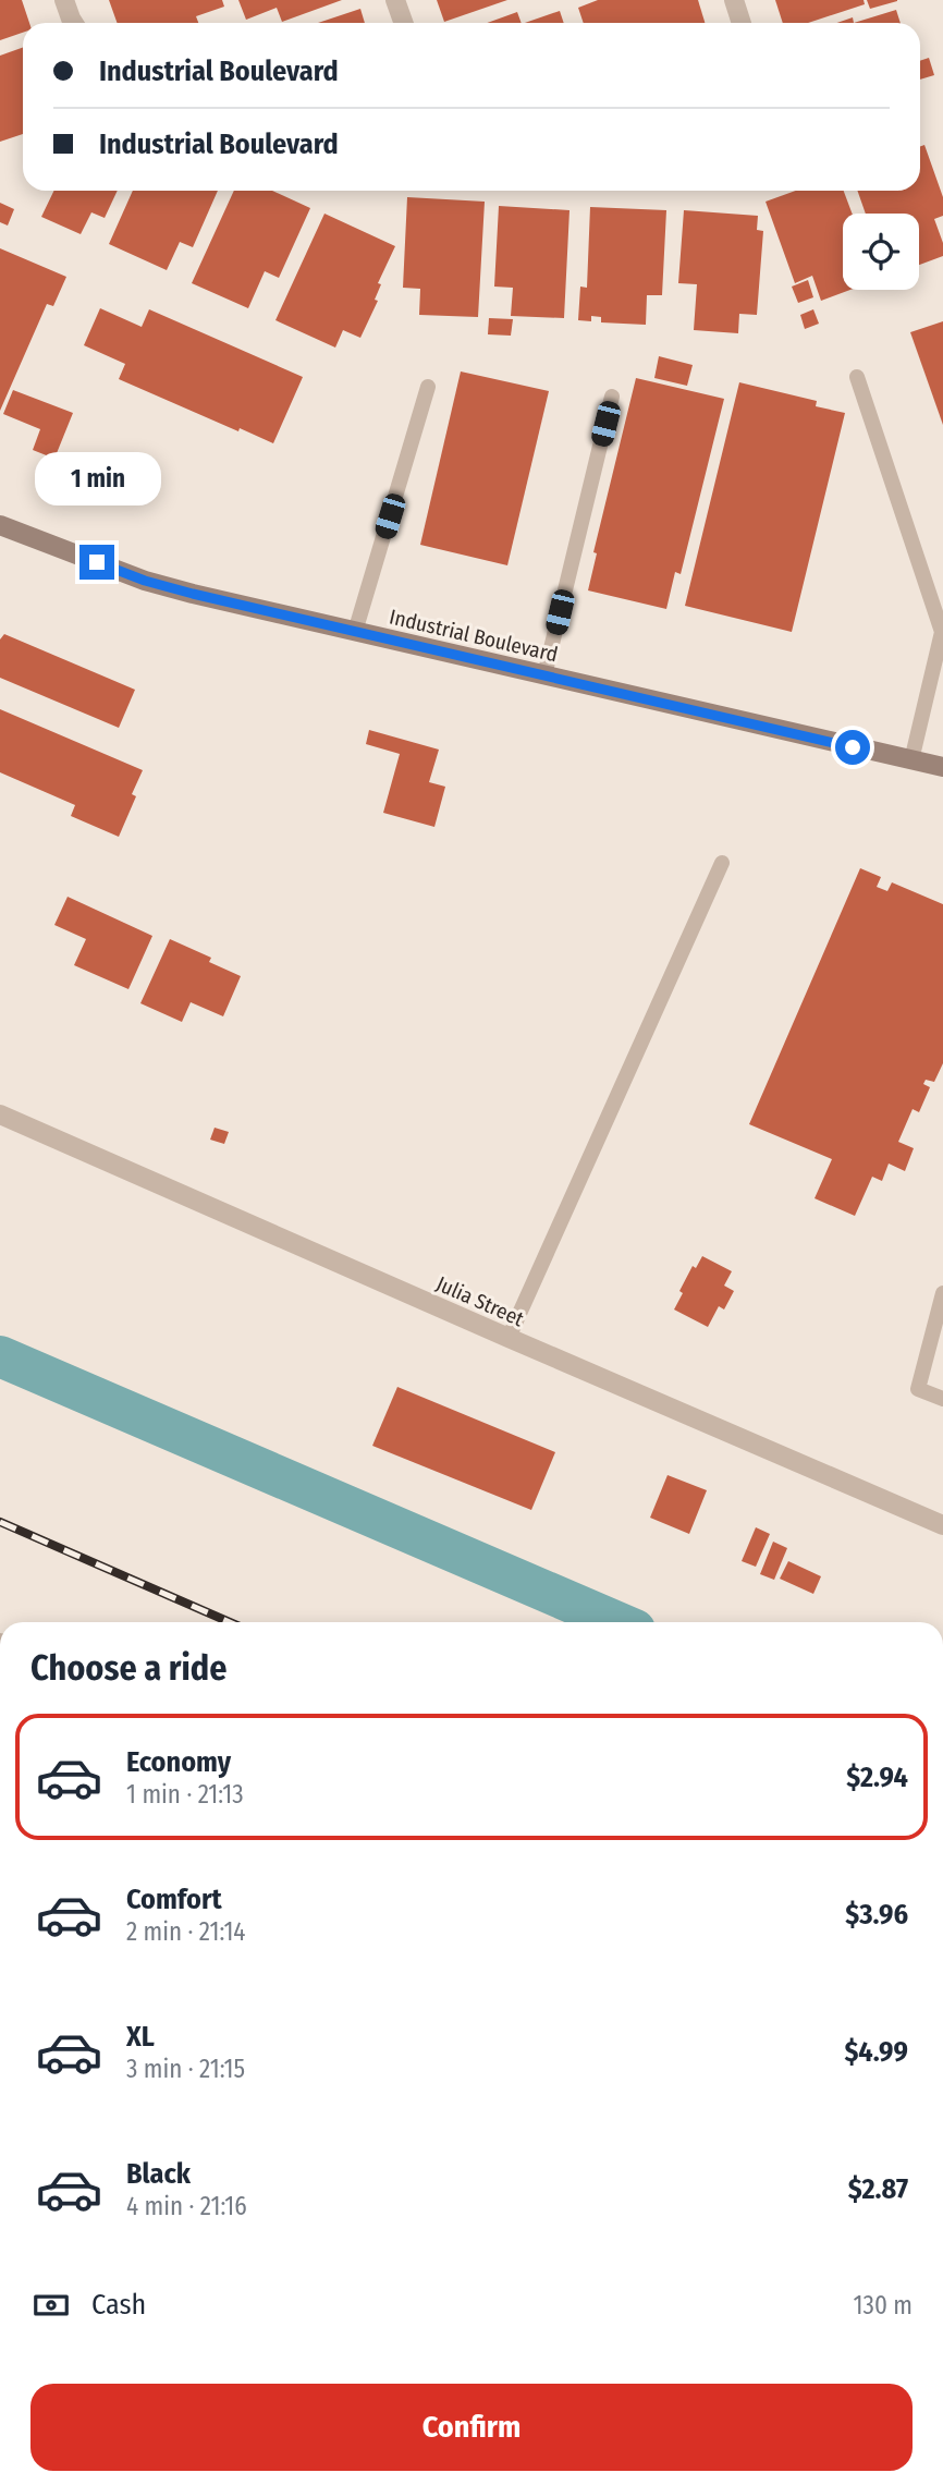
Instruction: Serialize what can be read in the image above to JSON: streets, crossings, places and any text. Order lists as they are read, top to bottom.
{
  "streets": {
    "main road": ["Industrial Boulevard"],
    "street": ["Julia Street"]
  },
  "page": {
    "banner": ["Industrial Boulevard", "Industrial Boulevard"],
    "bubble": "1 min",
    "heading": "Choose a ride",
    "list": [
      {
        "name": "Economy",
        "note": "1 min · 21:13",
        "value": "$2.94"
      },
      {
        "name": "Comfort",
        "note": "2 min · 21:14",
        "value": "$3.96"
      },
      {
        "name": "XL",
        "note": "3 min · 21:15",
        "value": "$4.99"
      },
      {
        "name": "Black",
        "note": "4 min · 21:16",
        "value": "$2.87"
      }
    ],
    "pay": ["Cash", "130 m"],
    "buttons": "Confirm"
  }
}
